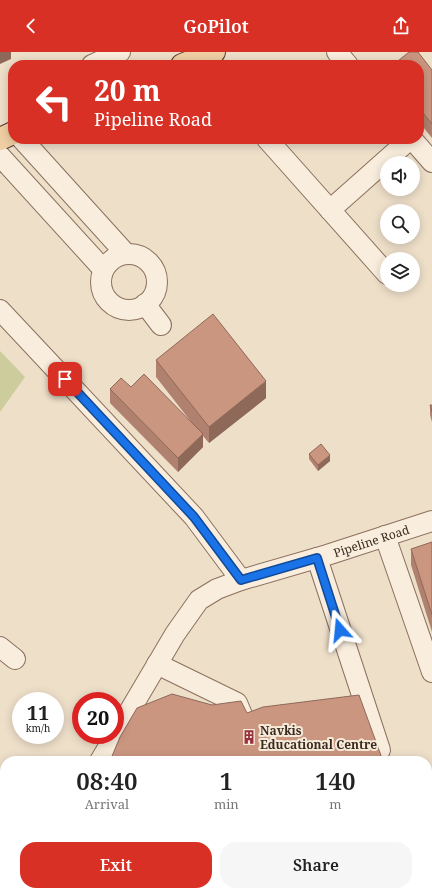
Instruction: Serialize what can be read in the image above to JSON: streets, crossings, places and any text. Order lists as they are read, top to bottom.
{
  "streets": {
    "street": ["Pipeline Road"]
  },
  "places": {
    "building": ["Navkis Educational Centre"]
  },
  "page": {
    "header": "GoPilot",
    "turn": ["20 m", "Pipeline Road"],
    "speed": "11 km/h",
    "limit": "20",
    "eta": [
      "08:40",
      "Arrival",
      "1",
      "min",
      "140",
      "m"
    ],
    "buttons": ["Exit", "Share"]
  }
}
